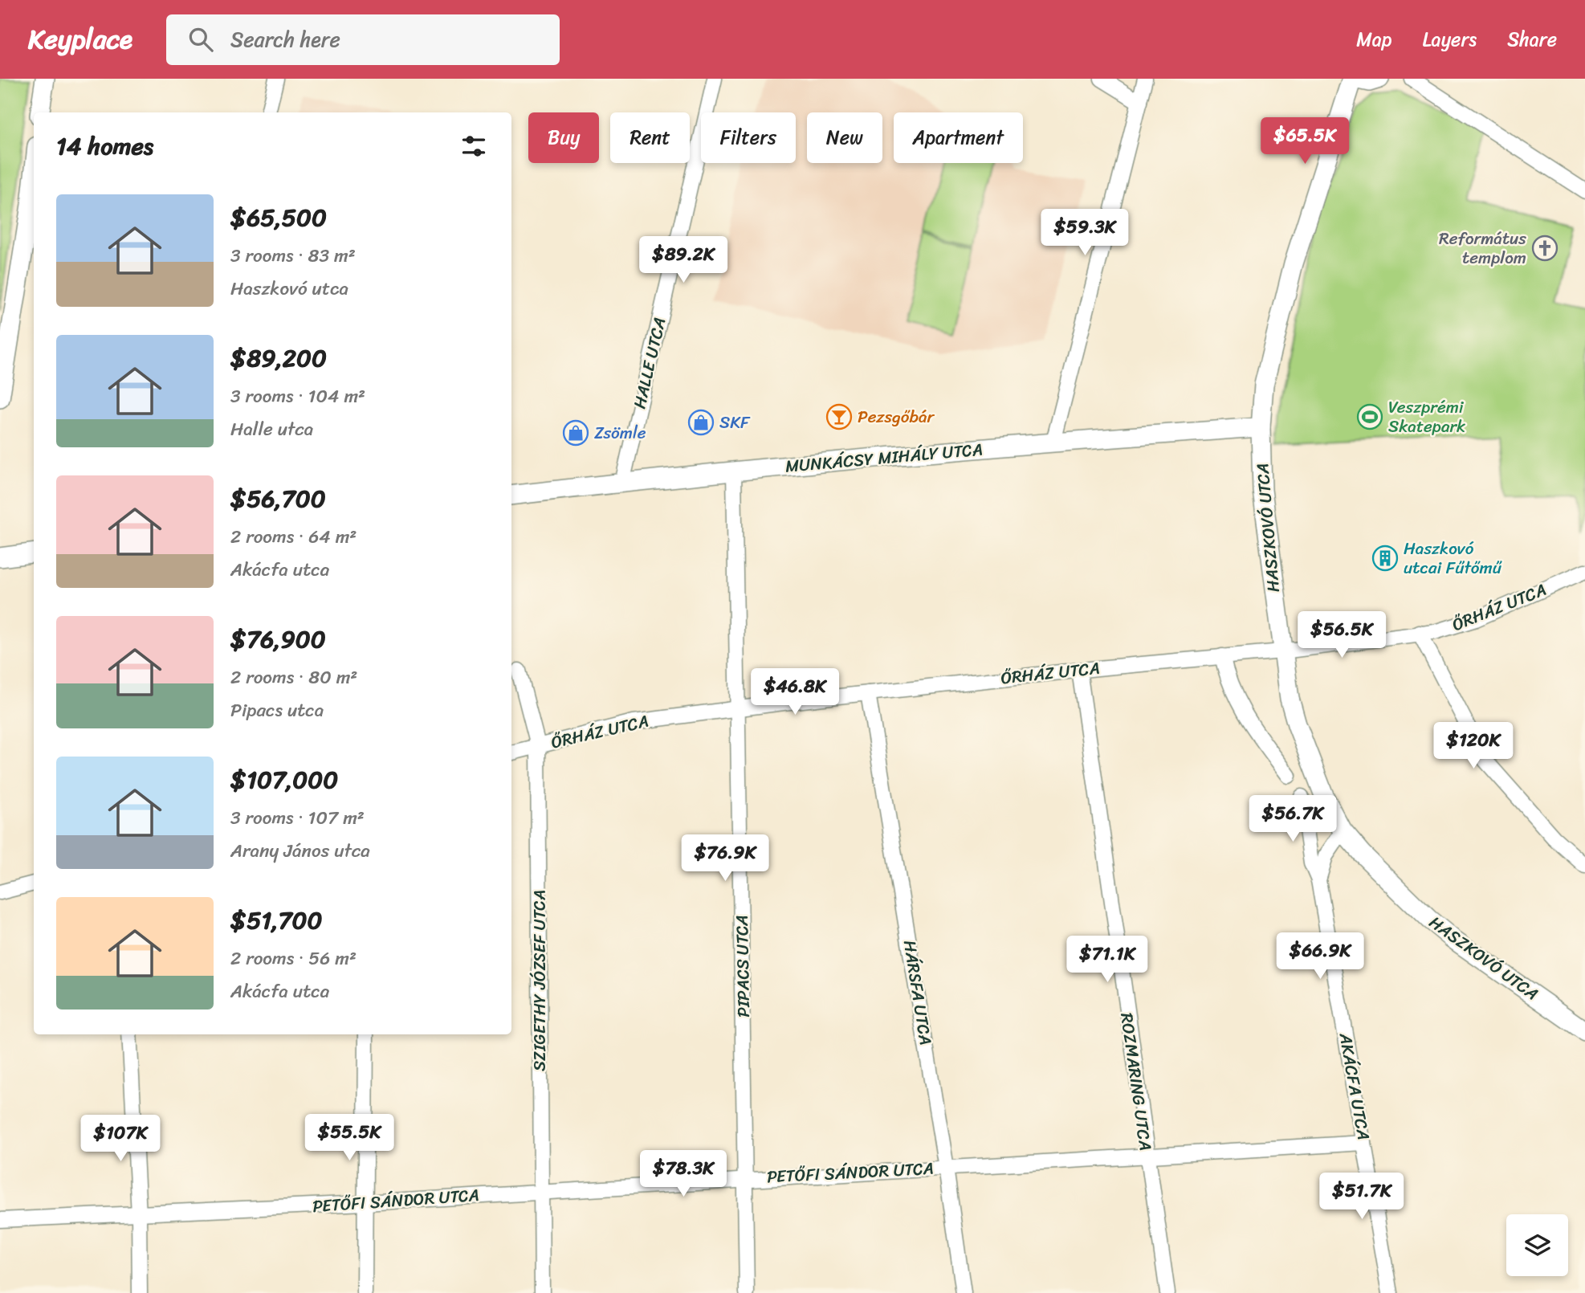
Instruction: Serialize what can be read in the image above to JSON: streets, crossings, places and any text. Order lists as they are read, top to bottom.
{
  "streets": {
    "street": [
      "HALLE UTCA",
      "MUNKÁCSY MIHÁLY UTCA",
      "HASZKOVÓ UTCA",
      "ŐRHÁZ UTCA",
      "PIPACS UTCA",
      "SZIGETHY JÓZSEF UTCA",
      "HÁRSFA UTCA",
      "ROZMARING UTCA",
      "AKÁCFA UTCA",
      "PETŐFI SÁNDOR UTCA"
    ]
  },
  "crossings": [
    ["HALLE UTCA", "MUNKÁCSY MIHÁLY UTCA"],
    ["MUNKÁCSY MIHÁLY UTCA", "HASZKOVÓ UTCA"],
    ["MUNKÁCSY MIHÁLY UTCA", "PIPACS UTCA"],
    ["HASZKOVÓ UTCA", "ŐRHÁZ UTCA"],
    ["HASZKOVÓ UTCA", "AKÁCFA UTCA"],
    ["ŐRHÁZ UTCA", "PIPACS UTCA"],
    ["ŐRHÁZ UTCA", "SZIGETHY JÓZSEF UTCA"],
    ["ŐRHÁZ UTCA", "HÁRSFA UTCA"],
    ["ŐRHÁZ UTCA", "ROZMARING UTCA"],
    ["PIPACS UTCA", "PETŐFI SÁNDOR UTCA"],
    ["SZIGETHY JÓZSEF UTCA", "PETŐFI SÁNDOR UTCA"],
    ["HÁRSFA UTCA", "PETŐFI SÁNDOR UTCA"],
    ["ROZMARING UTCA", "PETŐFI SÁNDOR UTCA"],
    ["AKÁCFA UTCA", "PETŐFI SÁNDOR UTCA"]
  ],
  "places": {
    "church": ["Református templom"],
    "bar": ["Pezsgőbár"],
    "sports": ["Veszprémi Skatepark"],
    "shop": ["SKF", "Zsömle"],
    "building": ["Haszkovó utcai Fűtőmű"]
  },
  "page": {
    "header": "Keyplace",
    "search": "Search here",
    "nav": ["Map", "Layers", "Share"],
    "chip": [
      "Buy",
      "Rent",
      "Filters",
      "New",
      "Apartment"
    ],
    "heading": "14 homes",
    "price": [
      "$65.5K",
      "$59.3K",
      "$89.2K",
      "$56.5K",
      "$46.8K",
      "$120K",
      "$56.7K",
      "$76.9K",
      "$66.9K",
      "$71.1K",
      "$55.5K",
      "$107K",
      "$78.3K",
      "$51.7K"
    ],
    "list": [
      {
        "name": "$65,500",
        "note": "3 rooms · 83 m² · Haszkovó utca"
      },
      {
        "name": "$89,200",
        "note": "3 rooms · 104 m² · Halle utca"
      },
      {
        "name": "$56,700",
        "note": "2 rooms · 64 m² · Akácfa utca"
      },
      {
        "name": "$76,900",
        "note": "2 rooms · 80 m² · Pipacs utca"
      },
      {
        "name": "$107,000",
        "note": "3 rooms · 107 m² · Arany János utca"
      },
      {
        "name": "$51,700",
        "note": "2 rooms · 56 m² · Akácfa utca"
      }
    ]
  }
}
